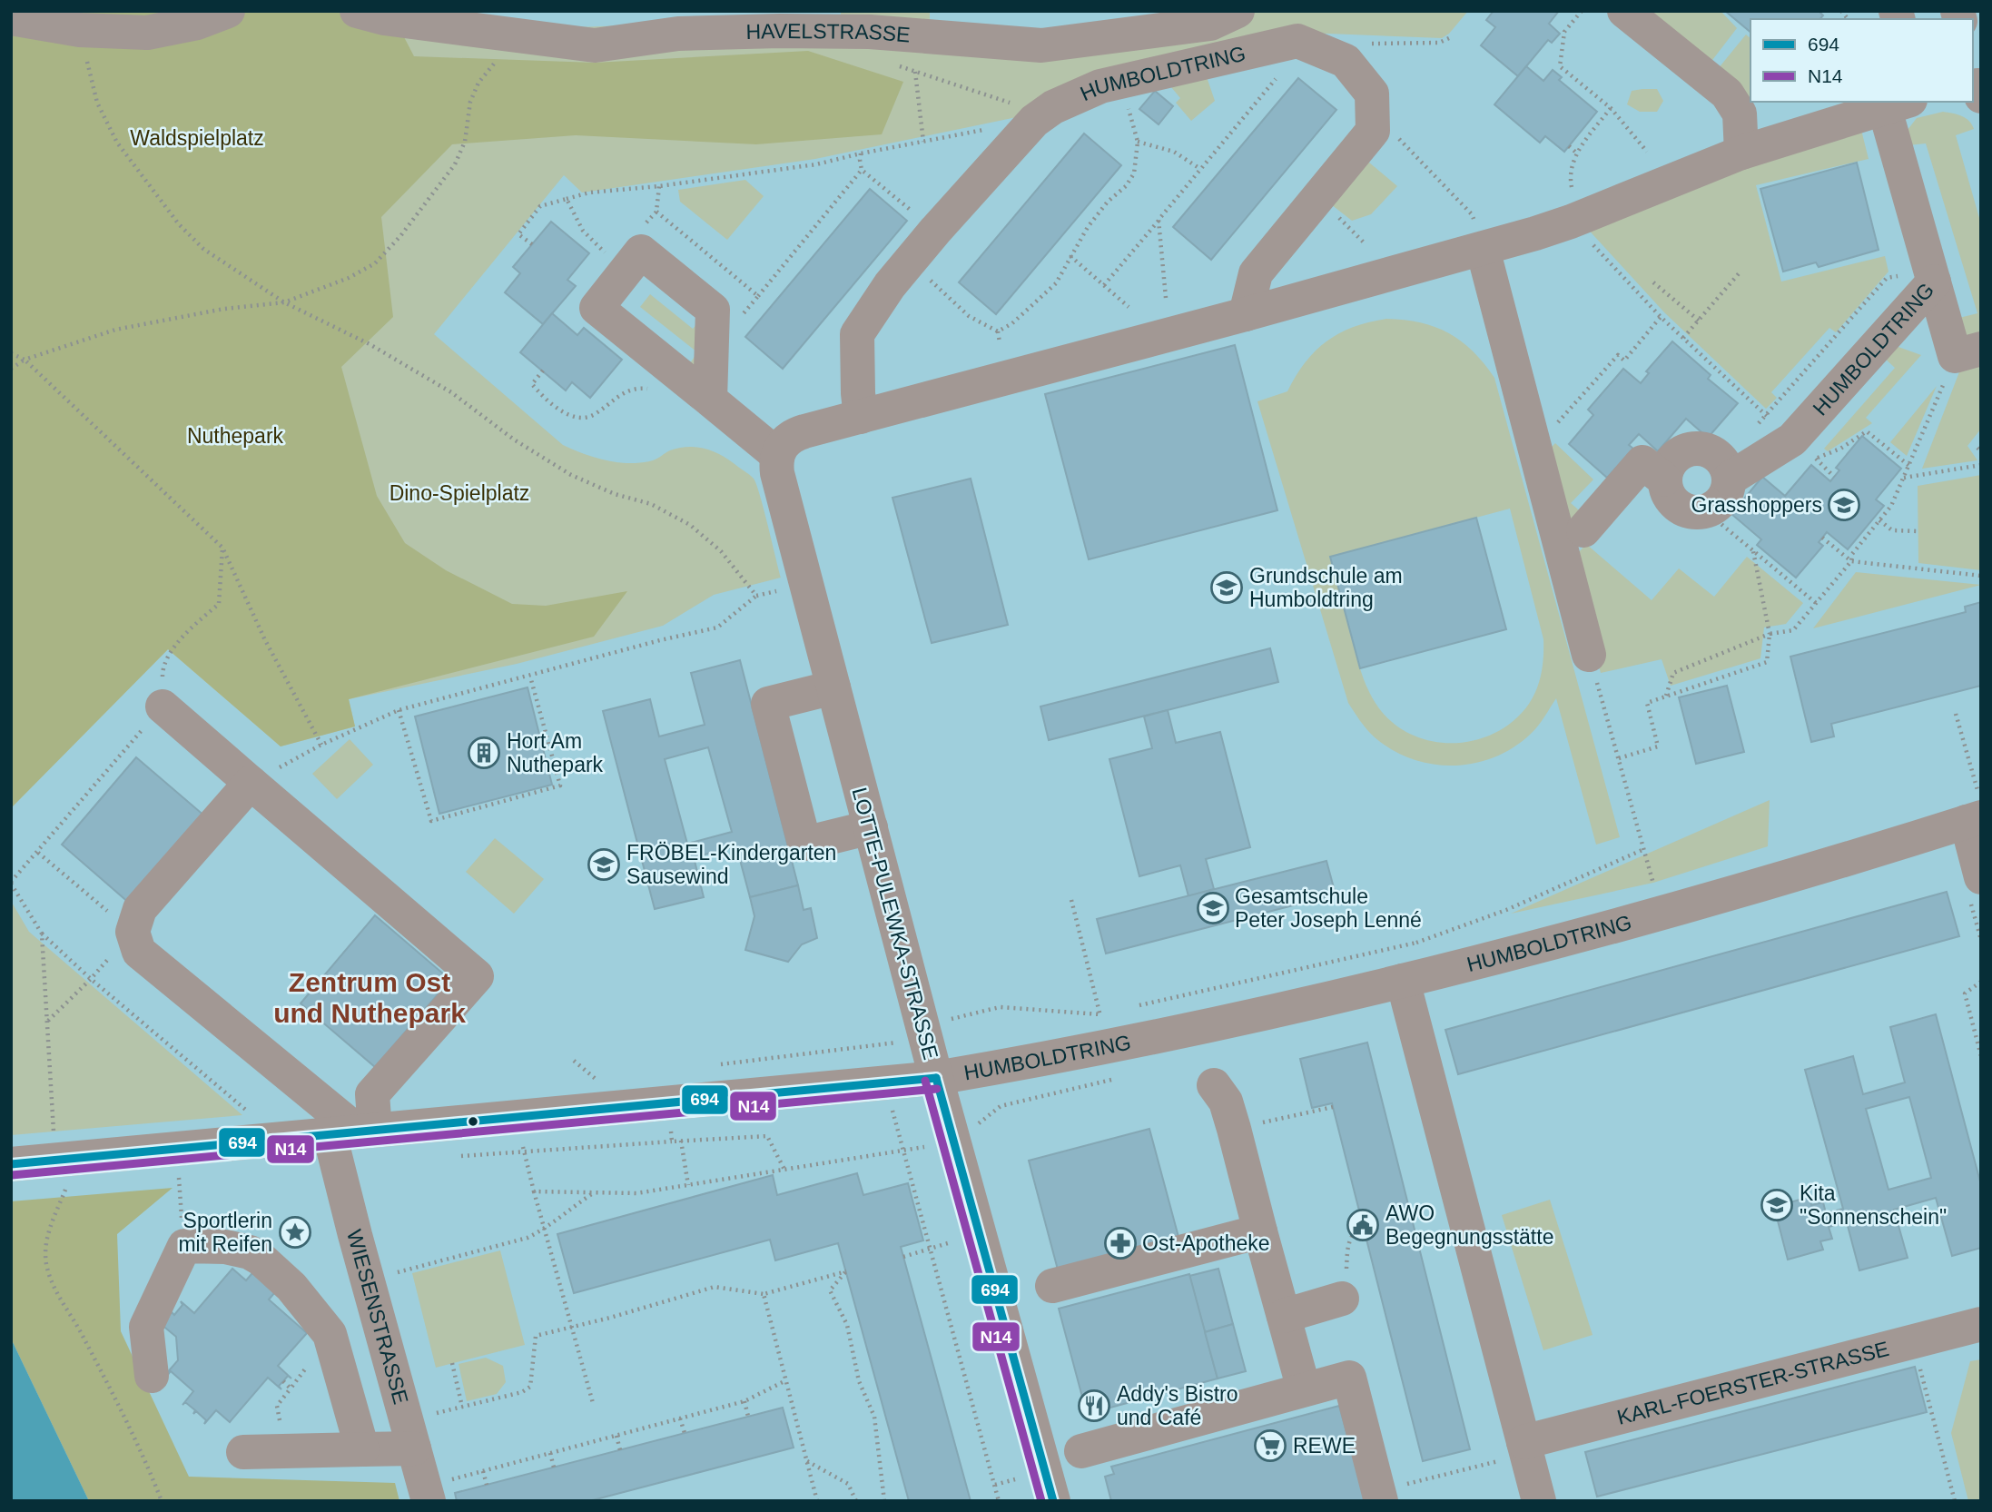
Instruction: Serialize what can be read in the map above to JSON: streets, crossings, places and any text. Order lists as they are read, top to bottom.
{
  "streets": {
    "street": [
      "HAVELSTRASSE",
      "HUMBOLDTRING",
      "LOTTE-PULEWKA-STRASSE",
      "WIESENSTRASSE",
      "KARL-FOERSTER-STRASSE"
    ]
  },
  "crossings": [
    ["HUMBOLDTRING", "LOTTE-PULEWKA-STRASSE"],
    ["HUMBOLDTRING", "WIESENSTRASSE"]
  ],
  "districts": ["Zentrum Ost und Nuthepark"],
  "parks": ["Waldspielplatz", "Nuthepark", "Dino-Spielplatz"],
  "places": {
    "school or university": [
      "Grasshoppers",
      "Grundschule am Humboldtring",
      "FRÖBEL-Kindergarten Sausewind",
      "Gesamtschule Peter Joseph Lenné",
      "Kita \"Sonnenschein\""
    ],
    "building": ["Hort Am Nuthepark"],
    "public building": ["AWO Begegnungsstätte"],
    "place": ["Sportlerin mit Reifen"],
    "pharmacy": ["Ost-Apotheke"],
    "restaurant": ["Addy's Bistro und Café"],
    "supermarket": ["REWE"]
  },
  "lines": ["transit line 694", "transit line N14"],
  "legend": ["694", "N14"]
}
